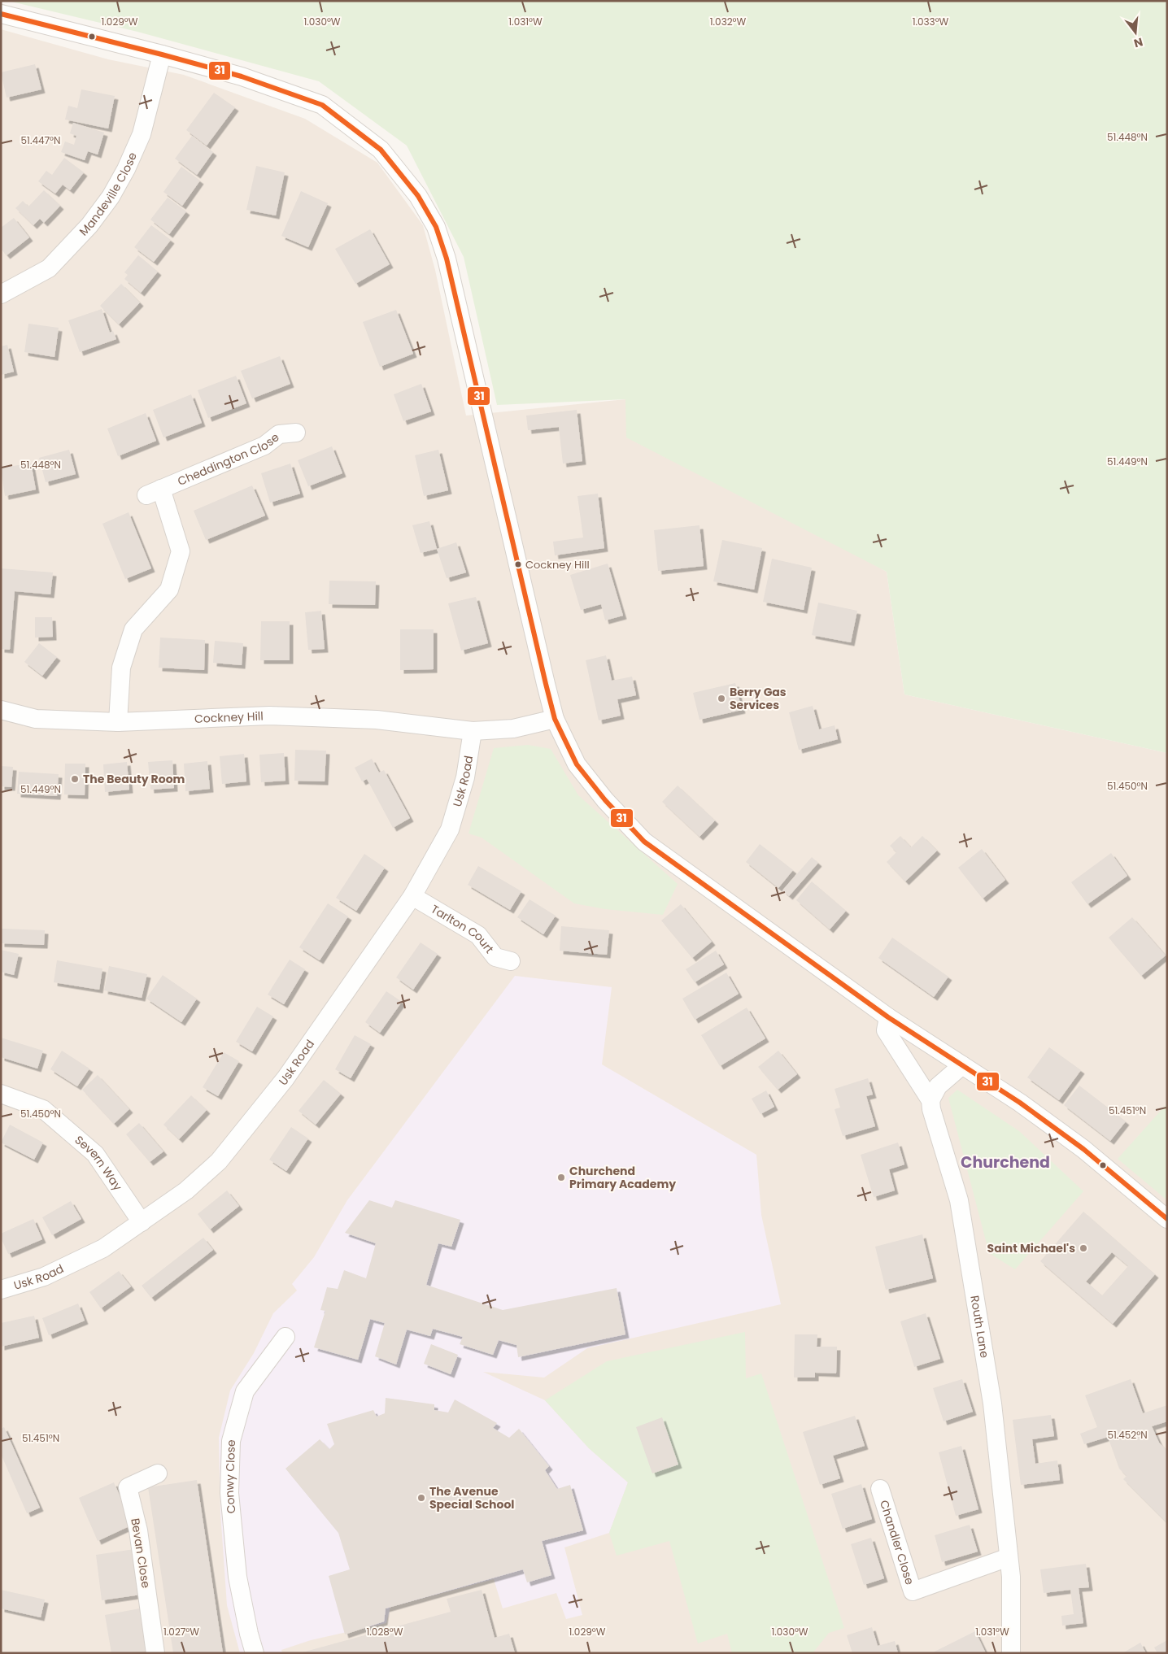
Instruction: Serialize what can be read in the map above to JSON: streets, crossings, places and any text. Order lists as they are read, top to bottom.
{
  "streets": {
    "street": [
      "Mandeville Close",
      "Cheddington Close",
      "Cockney Hill",
      "Usk Road",
      "Tarlton Court",
      "Severn Way",
      "Routh Lane",
      "Conwy Close",
      "Chandler Close",
      "Bevan Close"
    ]
  },
  "crossings": [
    ["Cheddington Close", "Cockney Hill"],
    ["Cockney Hill", "Usk Road"],
    ["Usk Road", "Tarlton Court"],
    ["Usk Road", "Severn Way"],
    ["Routh Lane", "Chandler Close"]
  ],
  "districts": ["Churchend"],
  "places": [
    "Cockney Hill",
    "Berry Gas Services",
    "The Beauty Room",
    "Churchend Primary Academy",
    "Saint Michael's",
    "The Avenue Special School"
  ],
  "lines": ["transit line 31"],
  "north": "bottom",
  "coordinates": [
    "1.029°W",
    "1.030°W",
    "1.031°W",
    "1.032°W",
    "1.033°W",
    "51.448°N",
    "51.447°N",
    "51.449°N",
    "51.450°N",
    "51.451°N",
    "51.452°N",
    "1.027°W",
    "1.028°W"
  ]
}
